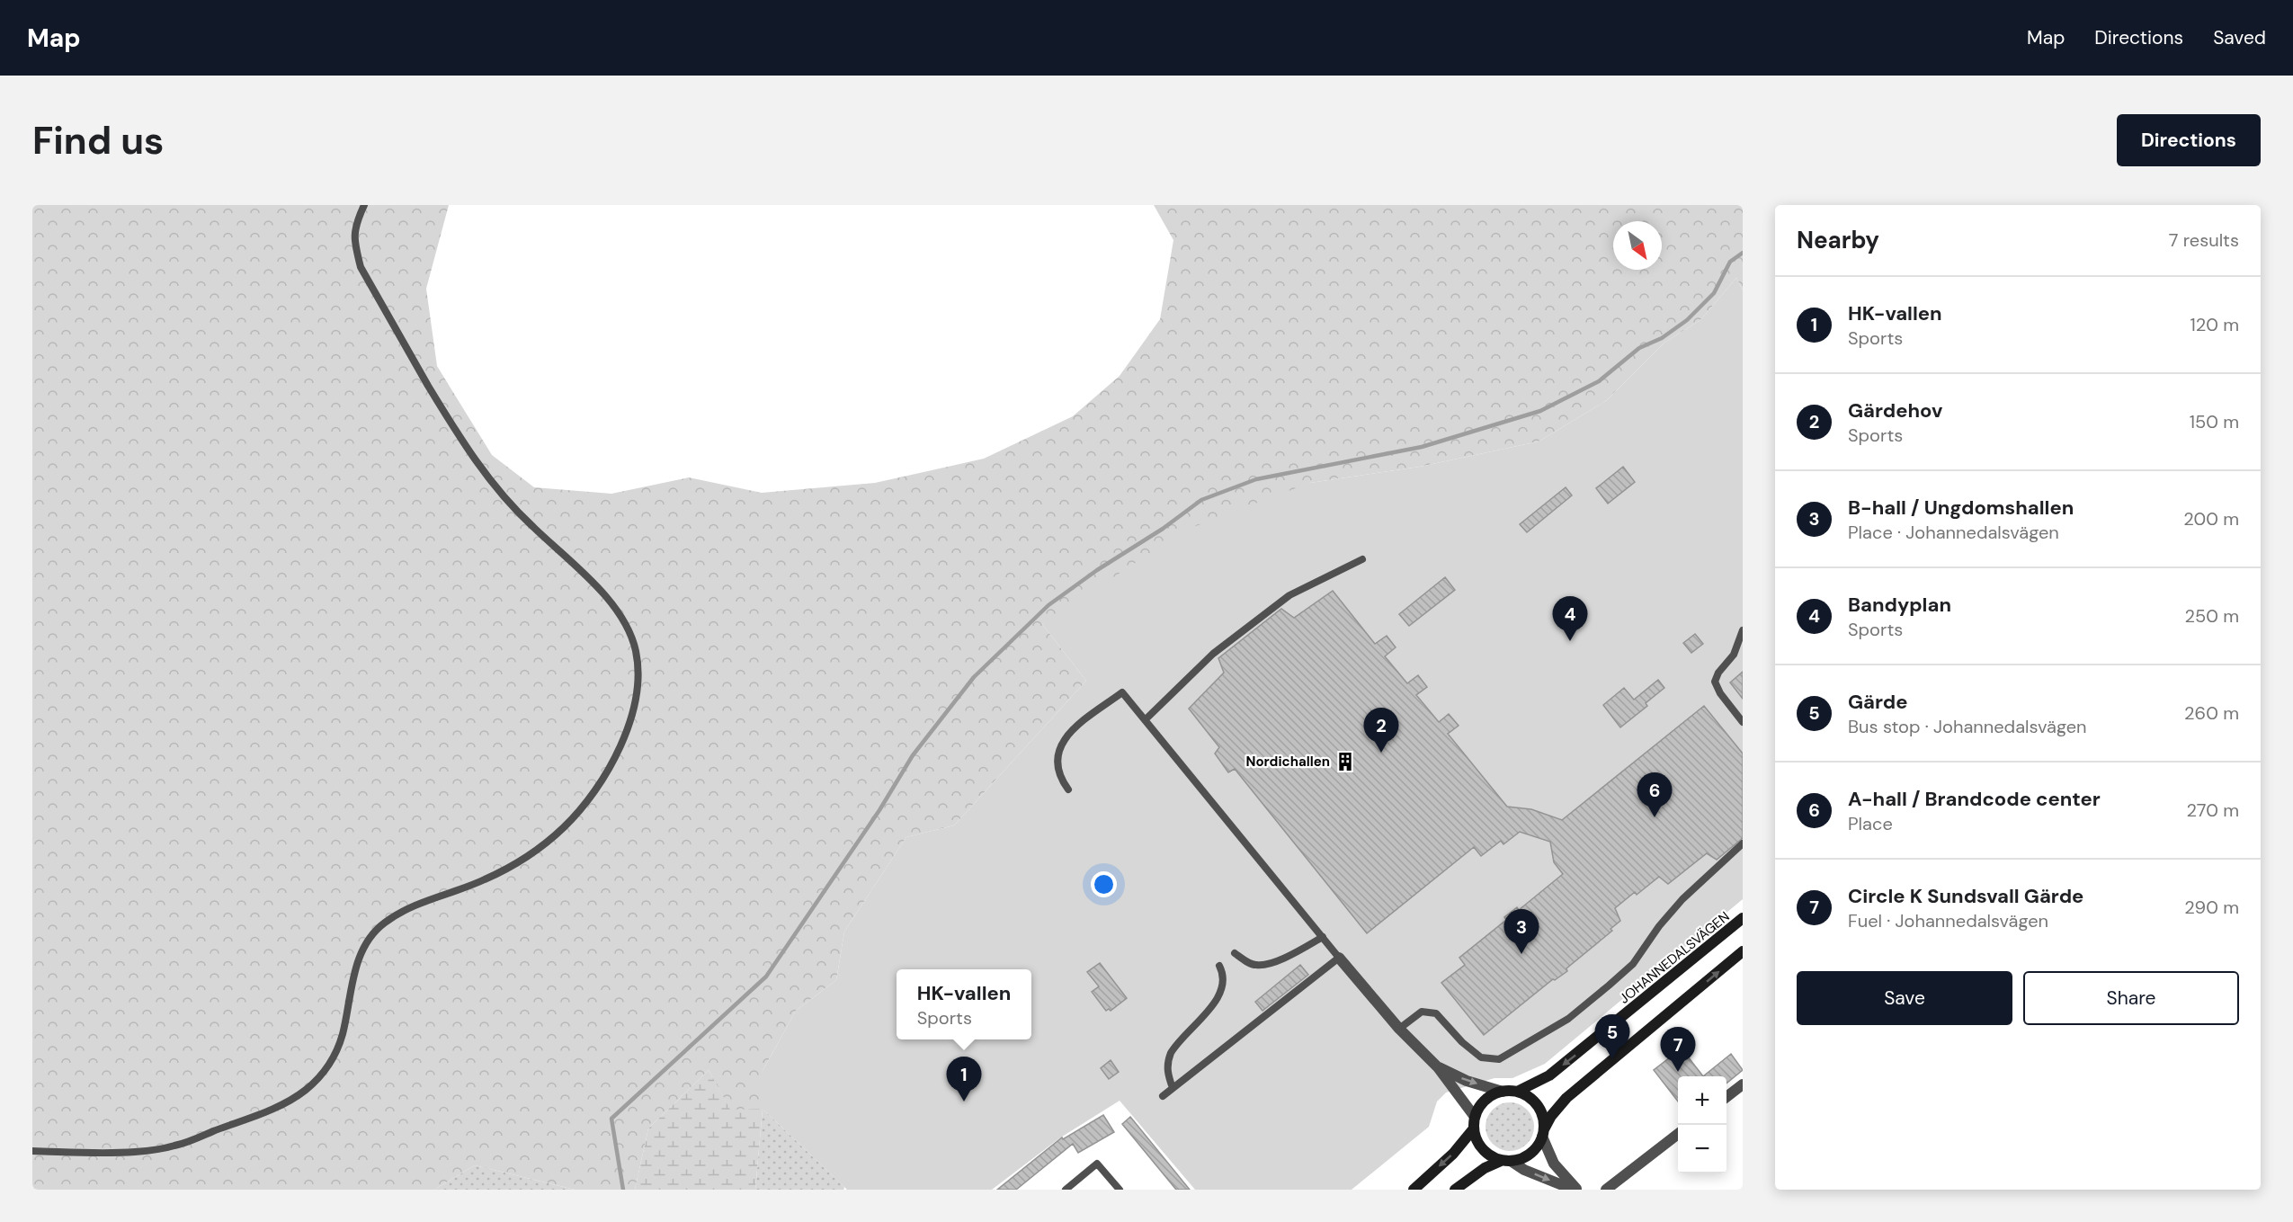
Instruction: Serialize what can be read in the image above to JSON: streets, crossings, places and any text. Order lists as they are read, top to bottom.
{
  "streets": {
    "main road": ["JOHANNEDALSVÄGEN"]
  },
  "places": {
    "building": ["Nordichallen"]
  },
  "north": "bottom right",
  "page": {
    "header": "Map",
    "nav": ["Map", "Directions", "Saved"],
    "buttons": [
      "Directions",
      ["Save", "Share"]
    ],
    "title": "Find us",
    "heading": ["Nearby", "7 results"],
    "list": [
      {
        "mark": "1",
        "name": "HK-vallen",
        "note": "Sports",
        "value": "120 m"
      },
      {
        "mark": "2",
        "name": "Gärdehov",
        "note": "Sports",
        "value": "150 m"
      },
      {
        "mark": "3",
        "name": "B-hall / Ungdomshallen",
        "note": "Place · Johannedalsvägen",
        "value": "200 m"
      },
      {
        "mark": "4",
        "name": "Bandyplan",
        "note": "Sports",
        "value": "250 m"
      },
      {
        "mark": "5",
        "name": "Gärde",
        "note": "Bus stop · Johannedalsvägen",
        "value": "260 m"
      },
      {
        "mark": "6",
        "name": "A-hall / Brandcode center",
        "note": "Place",
        "value": "270 m"
      },
      {
        "mark": "7",
        "name": "Circle K Sundsvall Gärde",
        "note": "Fuel · Johannedalsvägen",
        "value": "290 m"
      }
    ],
    "pins": [
      "4",
      "2",
      "6",
      "3",
      "5",
      "7",
      "1"
    ],
    "popup": ["HK-vallen", "Sports"],
    "map_buttons": ["+", "−"]
  }
}
